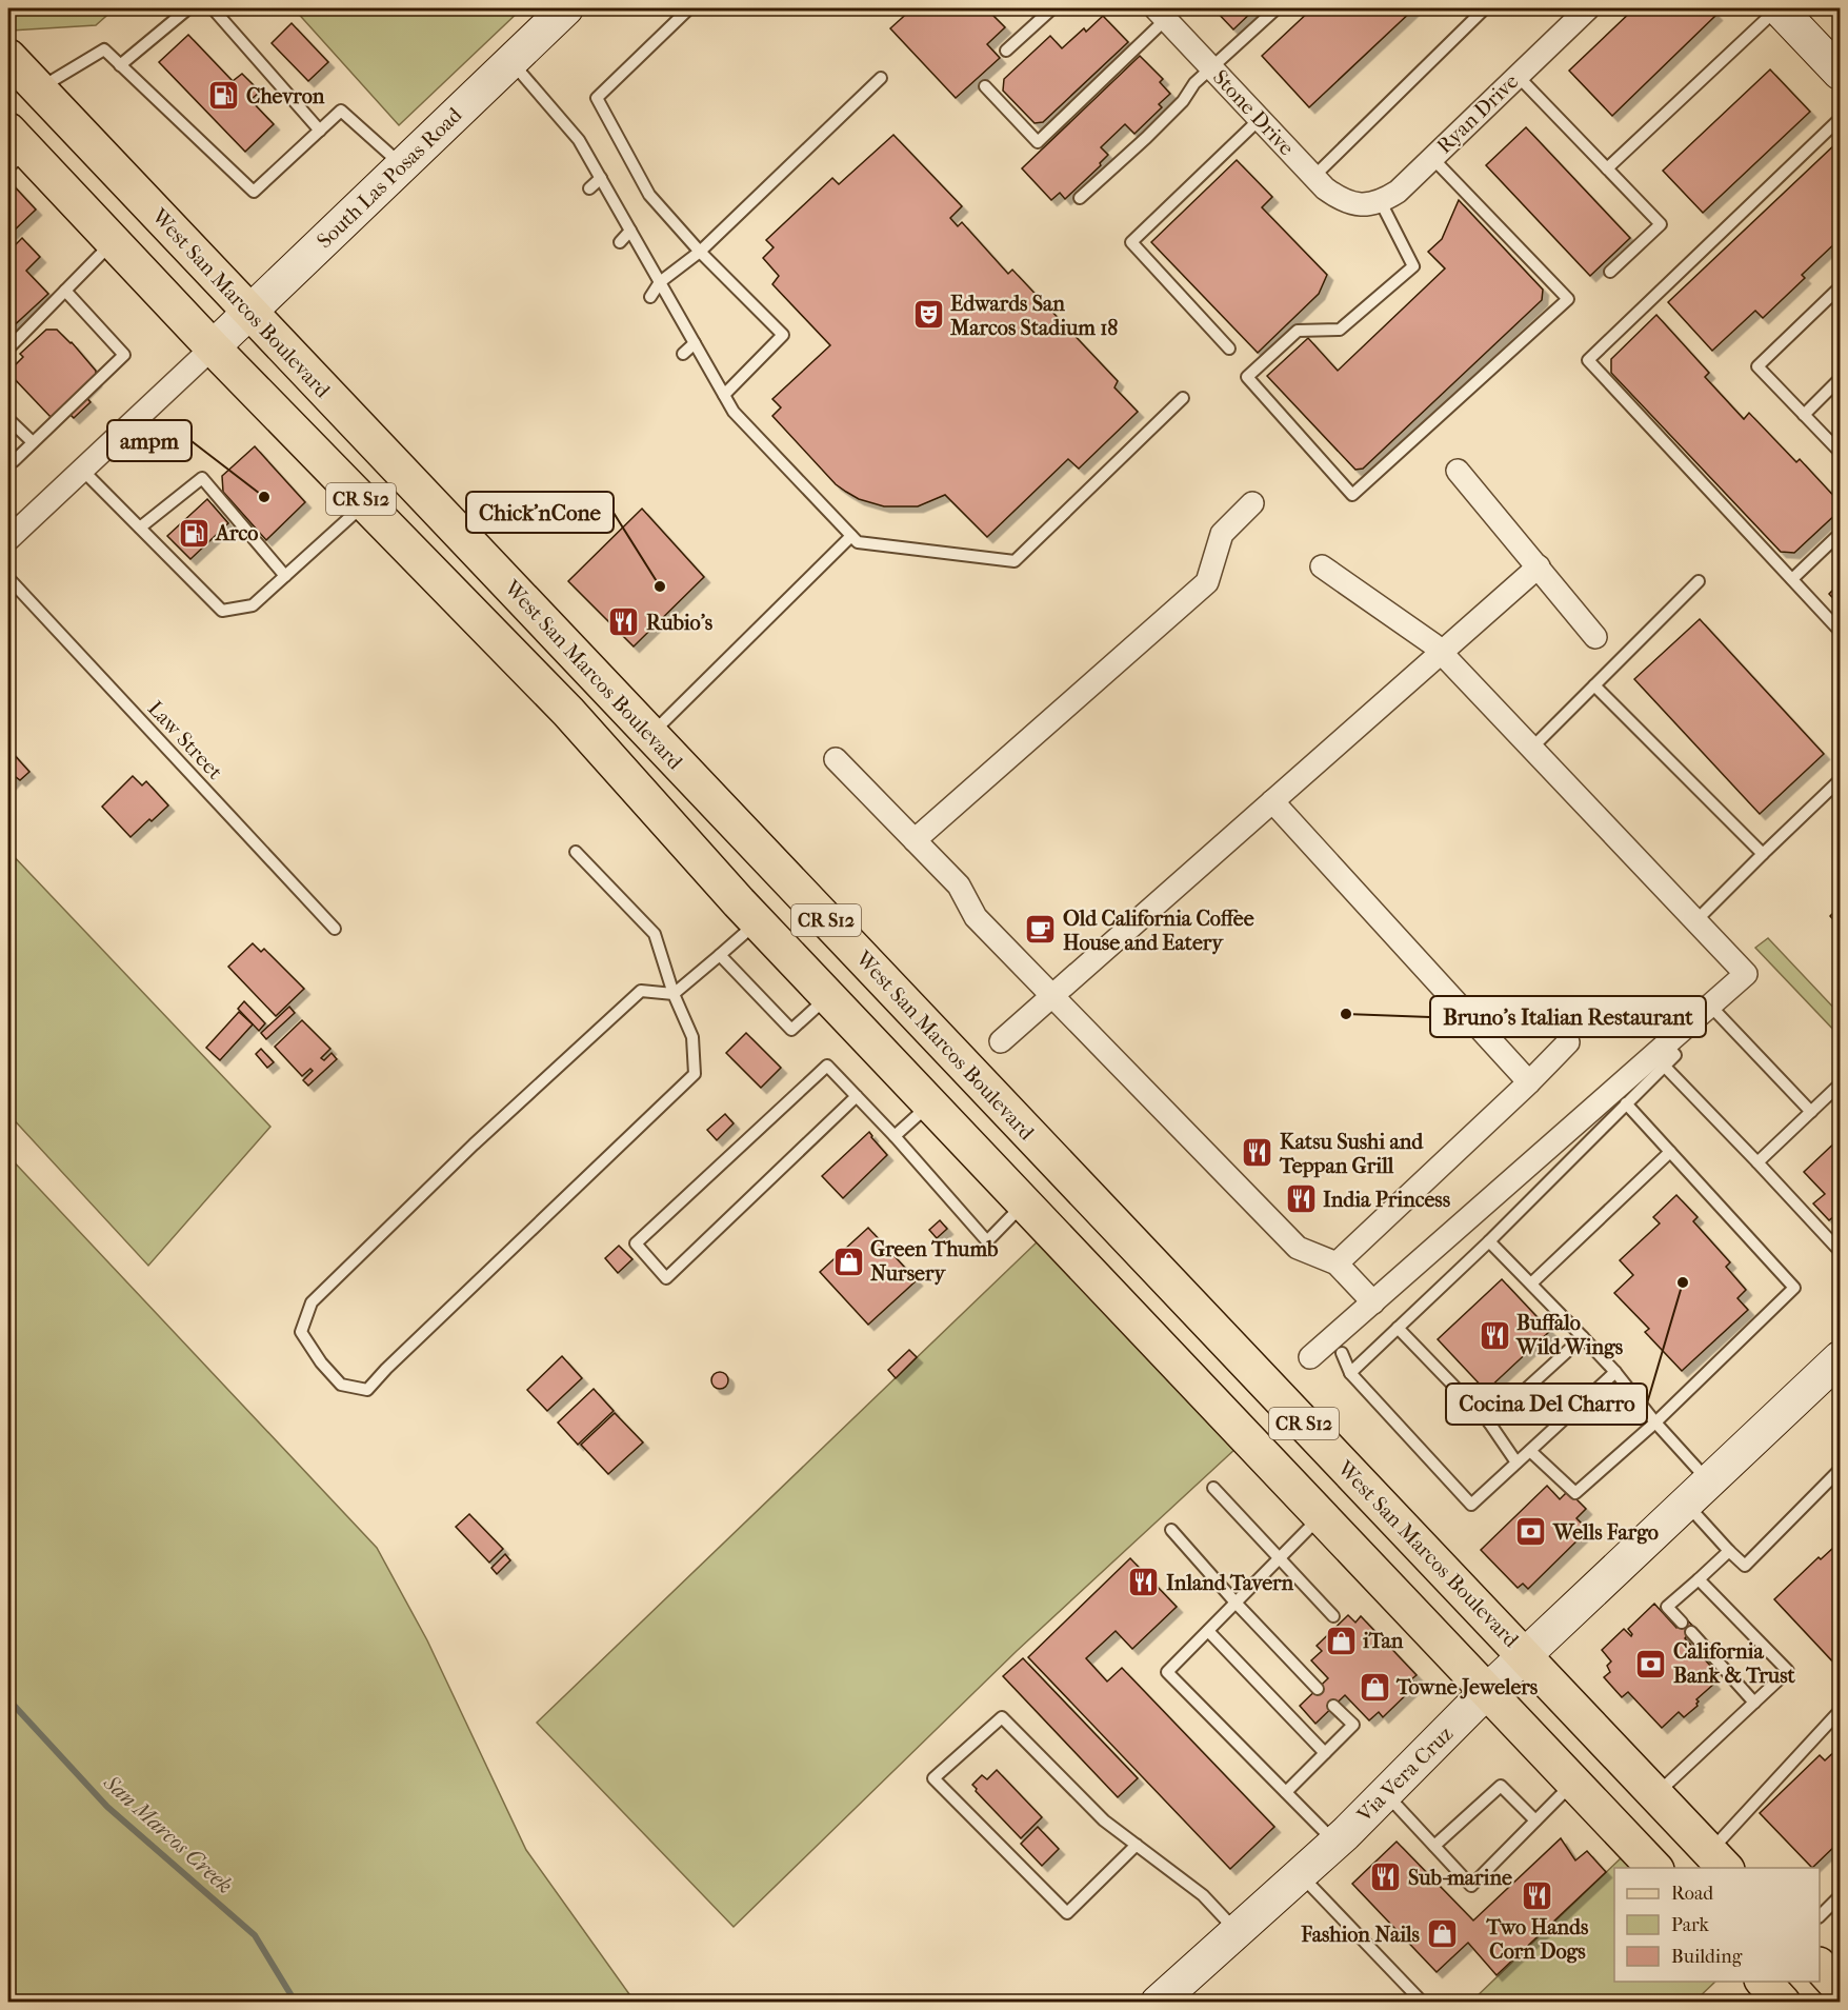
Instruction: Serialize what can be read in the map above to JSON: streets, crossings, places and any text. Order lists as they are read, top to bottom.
{
  "streets": {
    "main road": [
      "South Las Posas Road",
      "West San Marcos Boulevard",
      "CR S12",
      "Via Vera Cruz"
    ],
    "street": ["Stone Drive", "Ryan Drive"],
    "lane": ["Law Street"]
  },
  "crossings": [
    ["Stone Drive", "Ryan Drive"],
    ["South Las Posas Road", "West San Marcos Boulevard"],
    ["West San Marcos Boulevard", "Via Vera Cruz"]
  ],
  "water": ["San Marcos Creek"],
  "places": {
    "fuel station": ["Chevron", "Arco"],
    "theatre": ["Edwards San Marcos Stadium 18"],
    "other": [
      "ampm",
      "Chick'nCone",
      "Bruno's Italian Restaurant",
      "Cocina Del Charro"
    ],
    "restaurant": [
      "Rubio's",
      "Katsu Sushi and Teppan Grill",
      "India Princess",
      "Buffalo Wild Wings",
      "Inland Tavern",
      "Sub-marine",
      "Two Hands Corn Dogs"
    ],
    "cafe": ["Old California Coffee House and Eatery"],
    "shop": [
      "Green Thumb Nursery",
      "iTan",
      "Towne Jewelers",
      "Fashion Nails"
    ],
    "bank": ["Wells Fargo", "California Bank & Trust"]
  },
  "legend": ["Road", "Park", "Building"]
}
